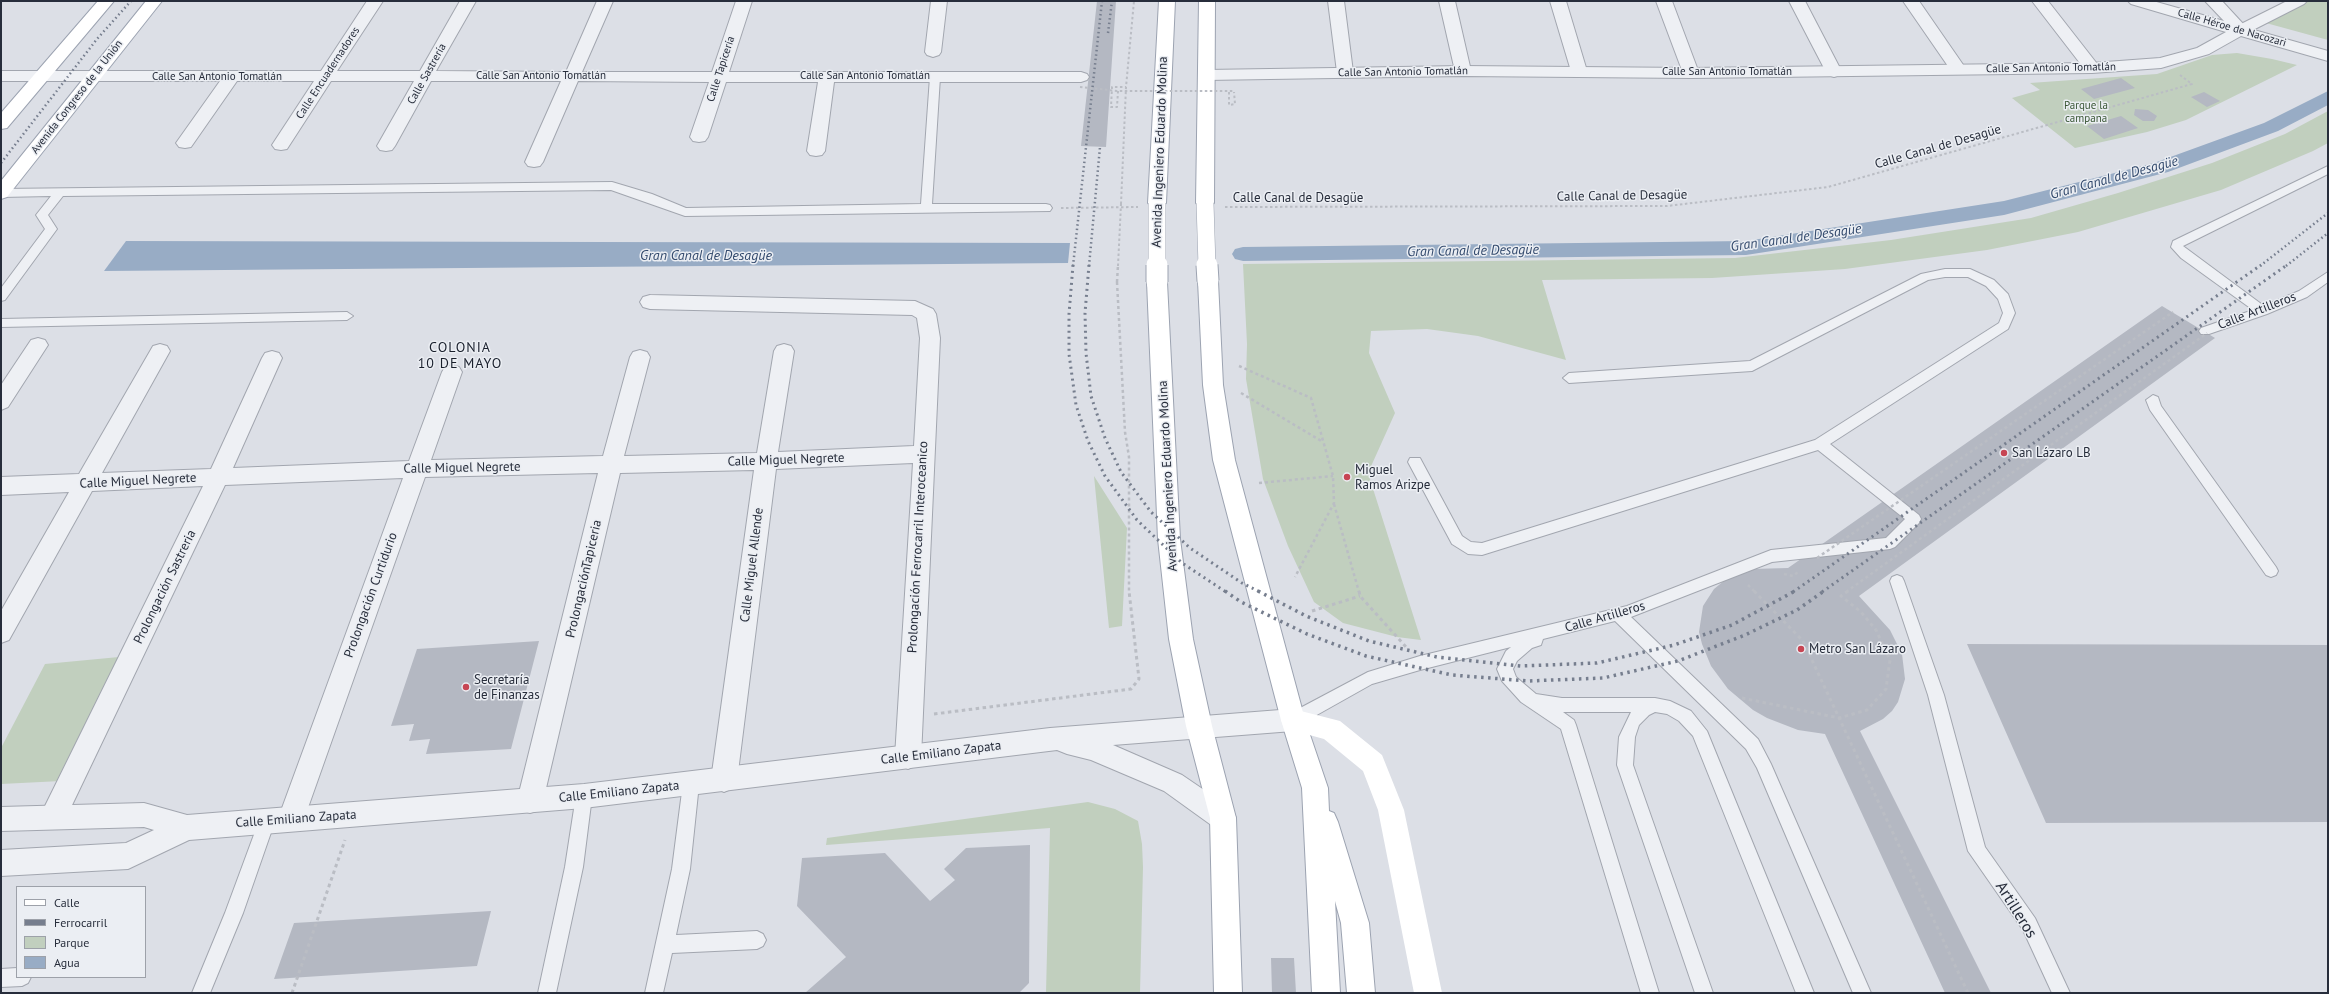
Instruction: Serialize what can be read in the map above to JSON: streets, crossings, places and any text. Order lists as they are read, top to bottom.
{
  "streets": {
    "main road": ["Avenida Congreso de la Unión", "Avenida Ingeniero Eduardo Molina"],
    "street": [
      "Calle Héroe de Nacozari",
      "Calle San Antonio Tomatlán",
      "Calle Tapicería",
      "Calle Encuadernadores",
      "Calle Sastrería",
      "Calle Miguel Negrete",
      "Prolongación Ferrocarril Interoceanico",
      "Calle Miguel Allende",
      "ProlongaciónTapiceria",
      "Prolongación Sastreria",
      "Prolongación Curtidurio",
      "Calle Emiliano Zapata"
    ],
    "lane": ["Calle Artilleros", "Artilleros"],
    "path": ["Calle Canal de Desagüe"]
  },
  "crossings": [
    ["Calle Héroe de Nacozari", "Calle San Antonio Tomatlán"],
    ["Calle San Antonio Tomatlán", "Calle Tapicería"],
    ["Calle San Antonio Tomatlán", "Calle Encuadernadores"],
    ["Calle San Antonio Tomatlán", "Calle Sastrería"],
    ["Calle San Antonio Tomatlán", "Avenida Congreso de la Unión"],
    ["Calle San Antonio Tomatlán", "Calle Canal de Desagüe"],
    ["Avenida Ingeniero Eduardo Molina", "Calle Emiliano Zapata"],
    ["Calle Artilleros", "Calle Emiliano Zapata"],
    ["Calle Miguel Negrete", "Prolongación Ferrocarril Interoceanico"],
    ["Calle Miguel Negrete", "Calle Miguel Allende"],
    ["Calle Miguel Negrete", "ProlongaciónTapiceria"],
    ["Calle Miguel Negrete", "Prolongación Sastreria"],
    ["Calle Miguel Negrete", "Prolongación Curtidurio"],
    ["Prolongación Ferrocarril Interoceanico", "Calle Emiliano Zapata"],
    ["Calle Miguel Allende", "Calle Emiliano Zapata"],
    ["ProlongaciónTapiceria", "Calle Emiliano Zapata"],
    ["Prolongación Sastreria", "Calle Emiliano Zapata"],
    ["Prolongación Curtidurio", "Calle Emiliano Zapata"]
  ],
  "districts": ["COLONIA 10 DE MAYO"],
  "water": ["Gran Canal de Desagüe"],
  "parks": ["Parque la campana"],
  "places": [
    "San Lázaro LB",
    "Miguel Ramos Arizpe",
    "Metro San Lázaro",
    "Secretaría de Finanzas"
  ],
  "legend": [
    "Calle",
    "Ferrocarril",
    "Parque",
    "Agua"
  ]
}
